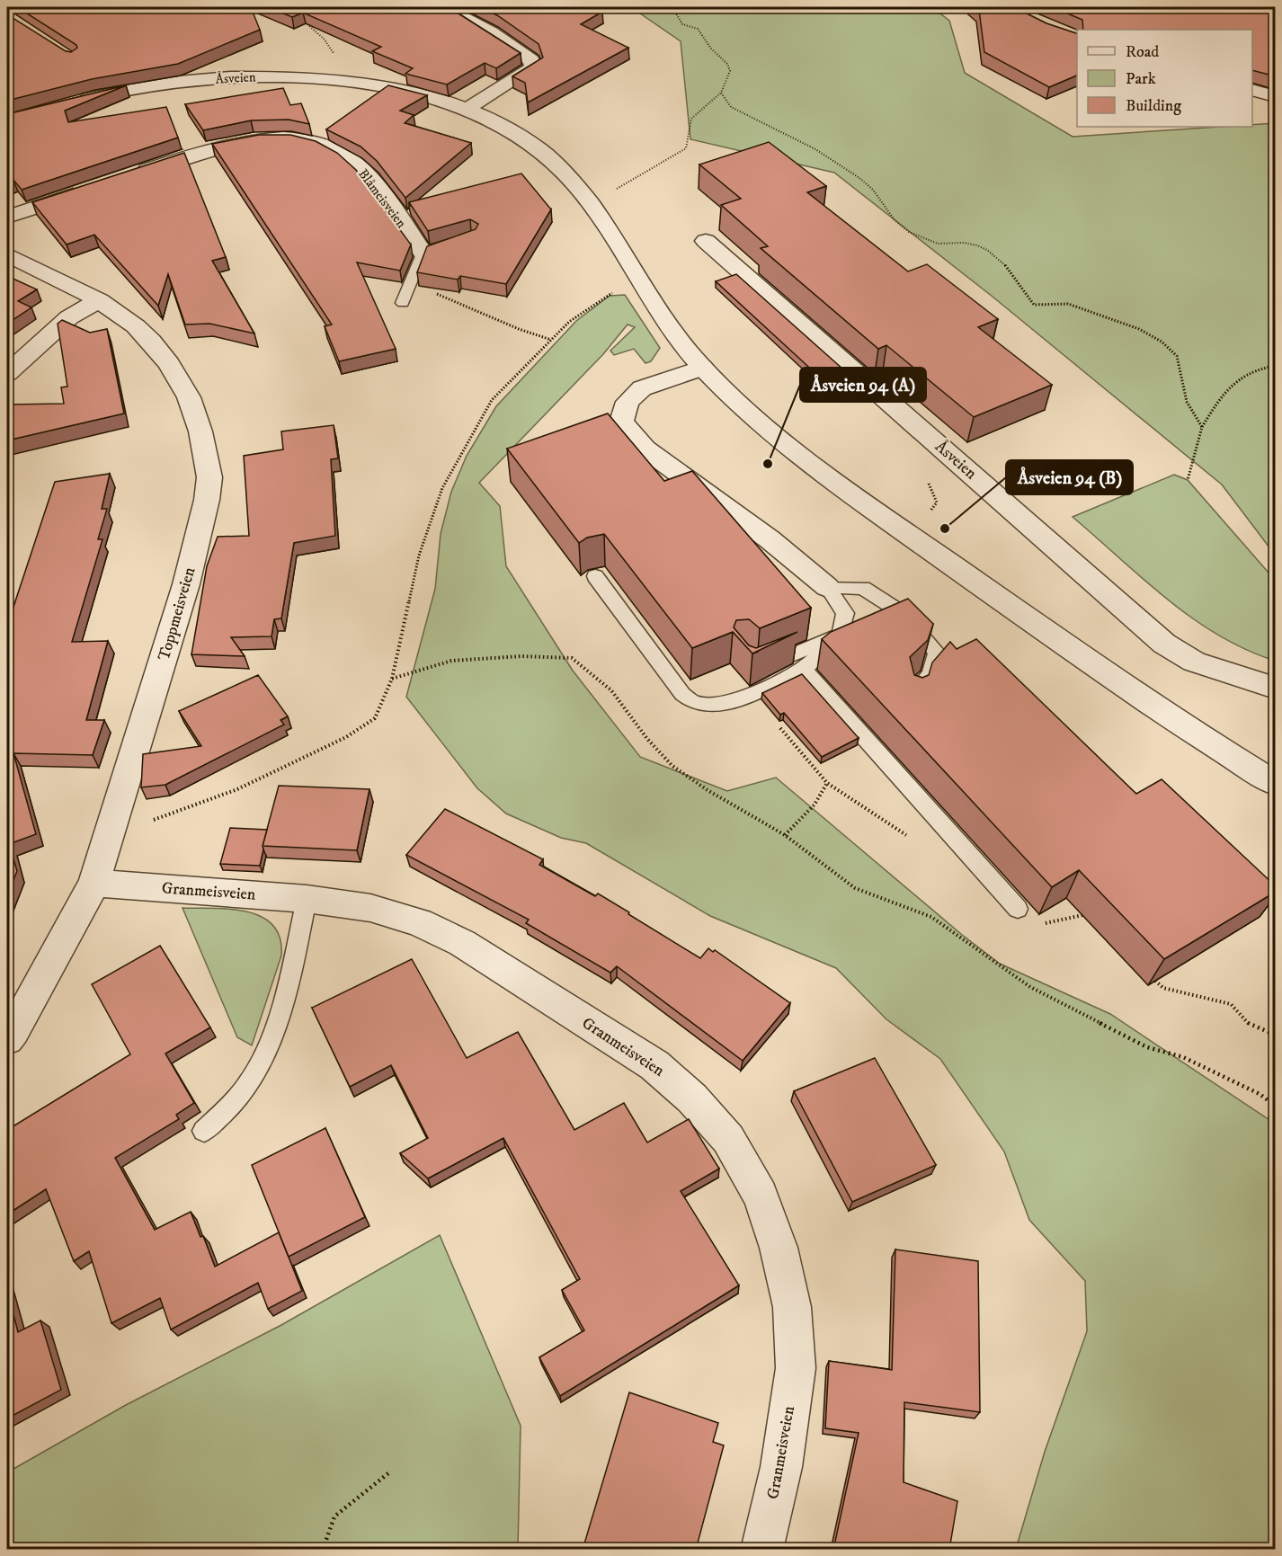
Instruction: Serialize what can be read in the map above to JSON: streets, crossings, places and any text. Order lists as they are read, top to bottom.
{
  "streets": {
    "street": [
      "Åsveien",
      "Blåmeisveien",
      "Toppmeisveien",
      "Granmeisveien"
    ]
  },
  "crossings": [
    ["Toppmeisveien", "Granmeisveien"]
  ],
  "places": ["Åsveien 94 (A)", "Åsveien 94 (B)"],
  "legend": ["Road", "Park", "Building"]
}
